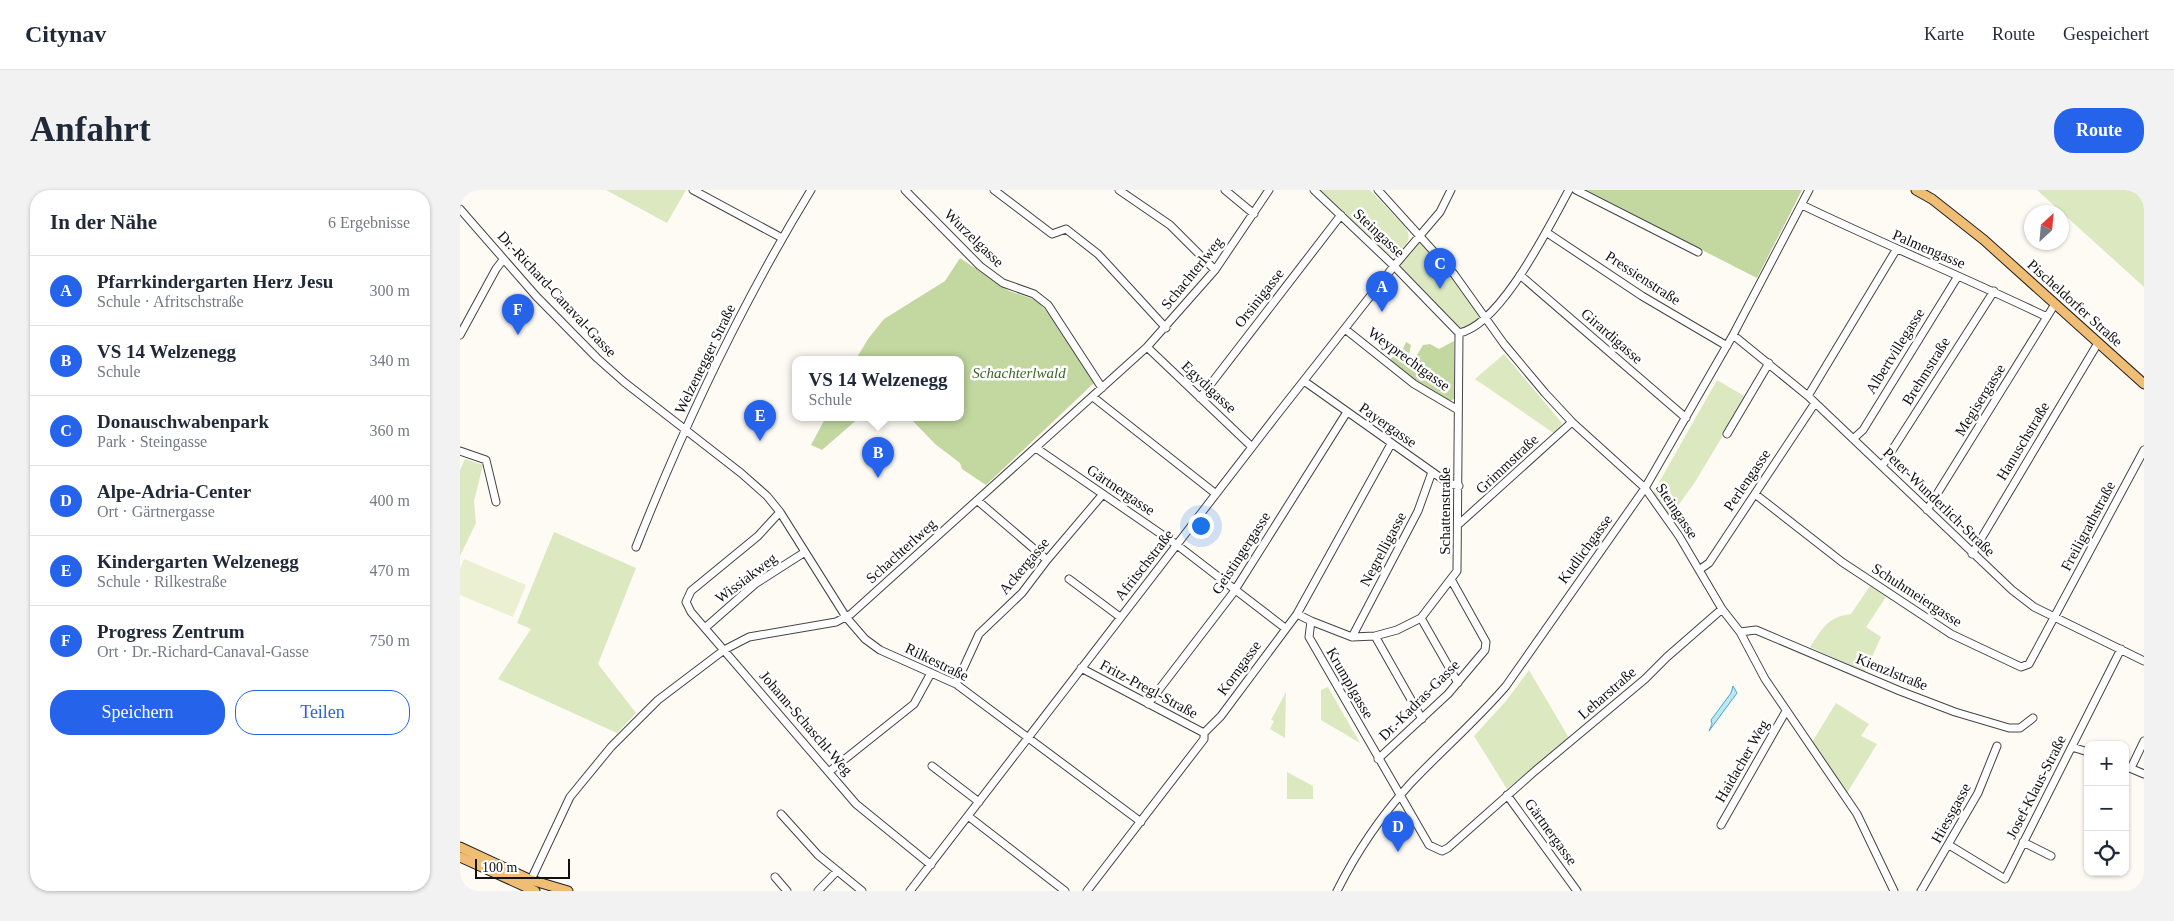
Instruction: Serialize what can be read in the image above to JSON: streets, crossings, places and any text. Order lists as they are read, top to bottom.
{
  "streets": {
    "main road": ["Pischeldorfer Straße"],
    "street": [
      "Steingasse",
      "Wurzelgasse",
      "Palmengasse",
      "Schachterlweg",
      "Pressienstraße",
      "Dr.-Richard-Canaval-Gasse",
      "Orsinigasse",
      "Girardigasse",
      "Albertvillegasse",
      "Welzenegger Straße",
      "Weyprechtgasse",
      "Brehmstraße",
      "Egydigasse",
      "Megisergasse",
      "Payergasse",
      "Hanuschstraße",
      "Grimmstraße",
      "Perlengasse",
      "Gärtnergasse",
      "Peter-Wunderlich-Straße",
      "Schattenstraße",
      "Freiligrathstraße",
      "Negrelligasse",
      "Kudlichgasse",
      "Geistingergasse",
      "Afritschstraße",
      "Ackergasse",
      "Wissiakweg",
      "Schuhmeiergasse",
      "Rilkestraße",
      "Korngasse",
      "Kienzlstraße",
      "Krumplgasse",
      "Fritz-Pregl-Straße",
      "Leharstraße",
      "Dr.-Kadras-Gasse",
      "Johann-Schaschl-Weg",
      "Haidacher Weg",
      "Josef-Klaus-Straße",
      "Hiessgasse"
    ]
  },
  "crossings": [
    ["Steingasse", "Orsinigasse"],
    ["Steingasse", "Grimmstraße"],
    ["Steingasse", "Perlengasse"],
    ["Steingasse", "Schattenstraße"],
    ["Steingasse", "Kudlichgasse"],
    ["Steingasse", "Afritschstraße"],
    ["Steingasse", "Kienzlstraße"],
    ["Steingasse", "Leharstraße"],
    ["Steingasse", "Haidacher Weg"],
    ["Wurzelgasse", "Schachterlweg"],
    ["Palmengasse", "Albertvillegasse"],
    ["Palmengasse", "Brehmstraße"],
    ["Palmengasse", "Megisergasse"],
    ["Palmengasse", "Kudlichgasse"],
    ["Schachterlweg", "Egydigasse"],
    ["Schachterlweg", "Gärtnergasse"],
    ["Schachterlweg", "Rilkestraße"],
    ["Schachterlweg", "Johann-Schaschl-Weg"],
    ["Pressienstraße", "Kudlichgasse"],
    ["Dr.-Richard-Canaval-Gasse", "Welzenegger Straße"],
    ["Dr.-Richard-Canaval-Gasse", "Rilkestraße"],
    ["Orsinigasse", "Egydigasse"],
    ["Pischeldorfer Straße", "Megisergasse"],
    ["Pischeldorfer Straße", "Hanuschstraße"],
    ["Girardigasse", "Kudlichgasse"],
    ["Albertvillegasse", "Peter-Wunderlich-Straße"],
    ["Welzenegger Straße", "Rilkestraße"],
    ["Weyprechtgasse", "Schattenstraße"],
    ["Weyprechtgasse", "Afritschstraße"],
    ["Brehmstraße", "Peter-Wunderlich-Straße"],
    ["Egydigasse", "Afritschstraße"],
    ["Megisergasse", "Peter-Wunderlich-Straße"],
    ["Payergasse", "Schattenstraße"],
    ["Payergasse", "Negrelligasse"],
    ["Payergasse", "Geistingergasse"],
    ["Payergasse", "Afritschstraße"],
    ["Payergasse", "Korngasse"],
    ["Hanuschstraße", "Peter-Wunderlich-Straße"],
    ["Grimmstraße", "Schattenstraße"],
    ["Perlengasse", "Peter-Wunderlich-Straße"],
    ["Perlengasse", "Schuhmeiergasse"],
    ["Gärtnergasse", "Kudlichgasse"],
    ["Gärtnergasse", "Geistingergasse"],
    ["Gärtnergasse", "Afritschstraße"],
    ["Gärtnergasse", "Ackergasse"],
    ["Gärtnergasse", "Korngasse"],
    ["Gärtnergasse", "Krumplgasse"],
    ["Gärtnergasse", "Leharstraße"],
    ["Peter-Wunderlich-Straße", "Freiligrathstraße"],
    ["Peter-Wunderlich-Straße", "Kudlichgasse"],
    ["Peter-Wunderlich-Straße", "Schuhmeiergasse"],
    ["Peter-Wunderlich-Straße", "Josef-Klaus-Straße"],
    ["Schattenstraße", "Negrelligasse"],
    ["Schattenstraße", "Krumplgasse"],
    ["Schattenstraße", "Dr.-Kadras-Gasse"],
    ["Freiligrathstraße", "Schuhmeiergasse"],
    ["Kudlichgasse", "Krumplgasse"],
    ["Geistingergasse", "Fritz-Pregl-Straße"],
    ["Afritschstraße", "Rilkestraße"],
    ["Afritschstraße", "Fritz-Pregl-Straße"],
    ["Afritschstraße", "Johann-Schaschl-Weg"],
    ["Ackergasse", "Rilkestraße"],
    ["Wissiakweg", "Rilkestraße"],
    ["Wissiakweg", "Johann-Schaschl-Weg"],
    ["Rilkestraße", "Korngasse"],
    ["Rilkestraße", "Johann-Schaschl-Weg"],
    ["Korngasse", "Fritz-Pregl-Straße"],
    ["Krumplgasse", "Dr.-Kadras-Gasse"],
    ["Josef-Klaus-Straße", "Hiessgasse"]
  ],
  "parks": ["Schachterlwald"],
  "scale_bar": "100 m",
  "north": "top right",
  "page": {
    "header": "Citynav",
    "nav": ["Karte", "Route", "Gespeichert"],
    "buttons": [
      "Route",
      ["Speichern", "Teilen"]
    ],
    "title": "Anfahrt",
    "heading": ["In der Nähe", "6 Ergebnisse"],
    "pins": [
      "C",
      "A",
      "F",
      "E",
      "B",
      "D"
    ],
    "list": [
      {
        "mark": "A",
        "name": "Pfarrkindergarten Herz Jesu",
        "note": "Schule · Afritschstraße",
        "value": "300 m"
      },
      {
        "mark": "B",
        "name": "VS 14 Welzenegg",
        "note": "Schule",
        "value": "340 m"
      },
      {
        "mark": "C",
        "name": "Donauschwabenpark",
        "note": "Park · Steingasse",
        "value": "360 m"
      },
      {
        "mark": "D",
        "name": "Alpe-Adria-Center",
        "note": "Ort · Gärtnergasse",
        "value": "400 m"
      },
      {
        "mark": "E",
        "name": "Kindergarten Welzenegg",
        "note": "Schule · Rilkestraße",
        "value": "470 m"
      },
      {
        "mark": "F",
        "name": "Progress Zentrum",
        "note": "Ort · Dr.-Richard-Canaval-Gasse",
        "value": "750 m"
      }
    ],
    "popup": ["VS 14 Welzenegg", "Schule"],
    "map_buttons": ["+", "−"],
    "scale": "100 m"
  }
}
